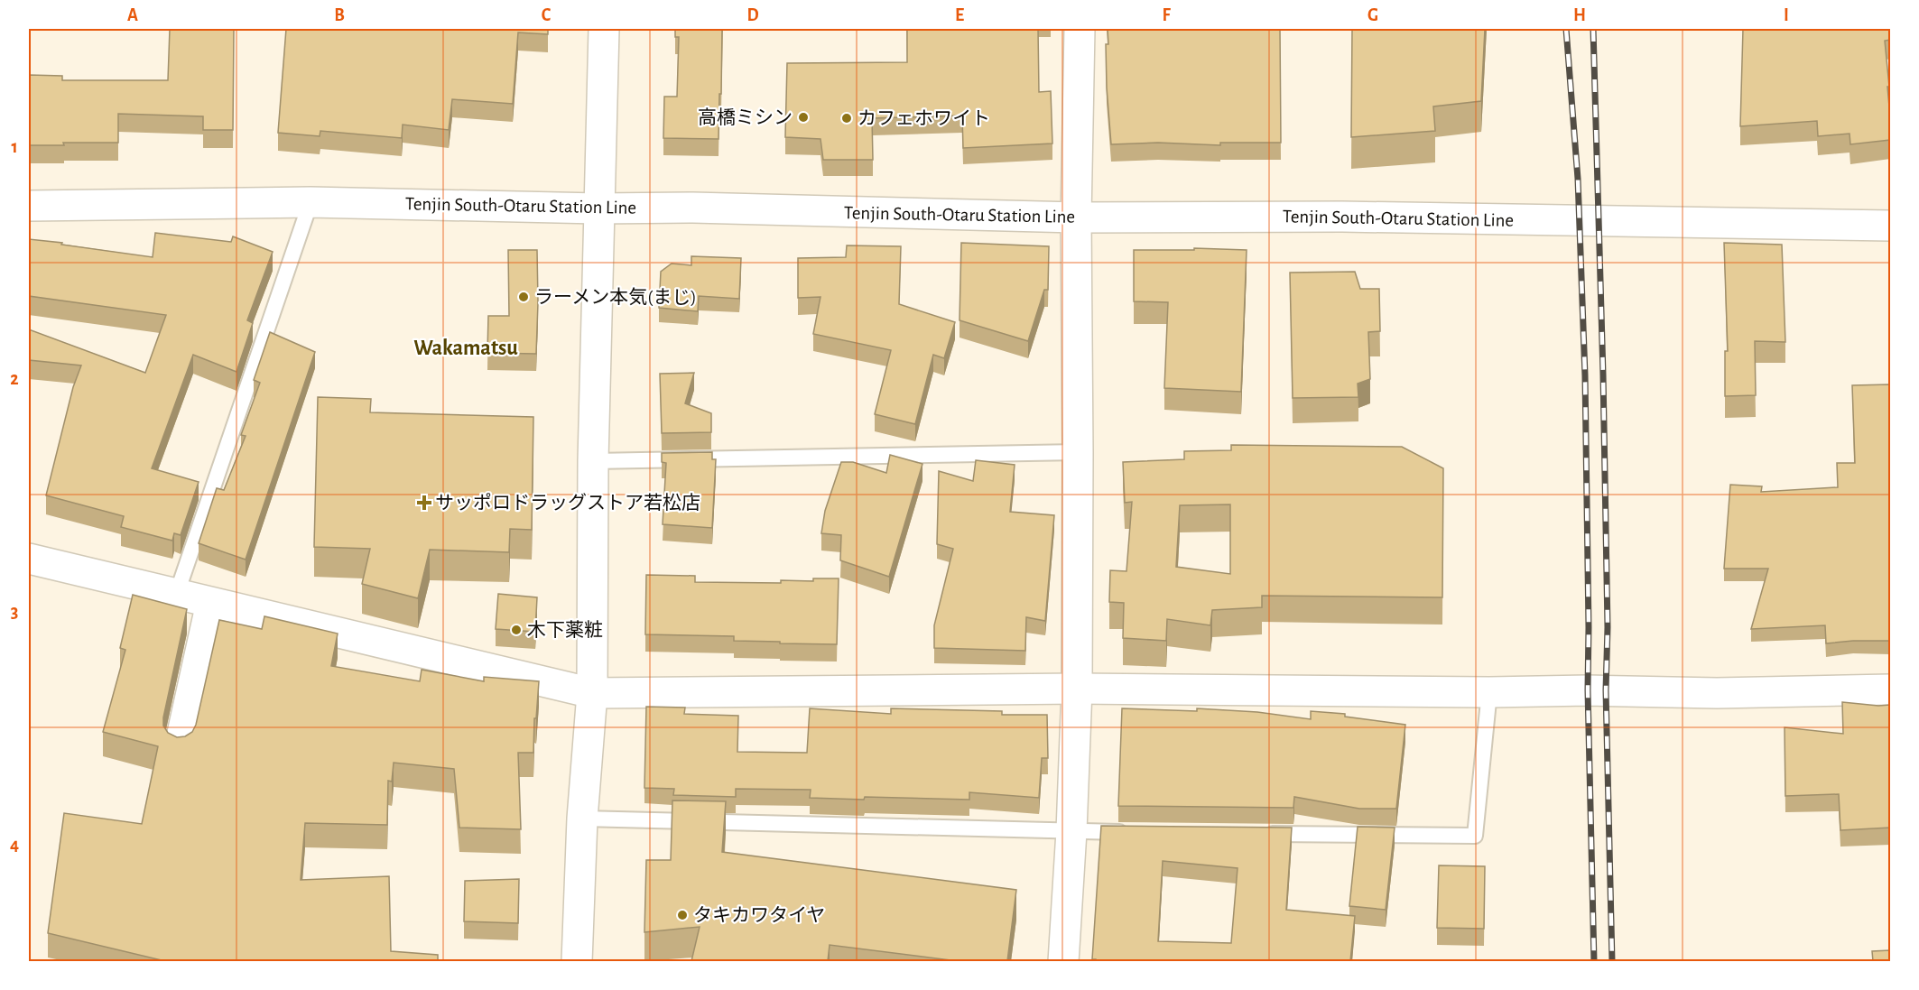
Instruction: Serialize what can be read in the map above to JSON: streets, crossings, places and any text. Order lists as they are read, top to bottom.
{
  "streets": {
    "street": ["Tenjin South-Otaru Station Line"]
  },
  "districts": ["Wakamatsu"],
  "places": {
    "other": [
      "高橋ミシン",
      "カフェホワイト",
      "ラーメン本気(まじ)",
      "木下薬粧",
      "タキカワタイヤ"
    ],
    "health": ["サッポロドラッグストア若松店"]
  },
  "grid": {
    "columns": [
      "A",
      "B",
      "C",
      "D",
      "E",
      "F",
      "G",
      "H",
      "I"
    ],
    "rows": [
      "1",
      "2",
      "3",
      "4"
    ]
  }
}
